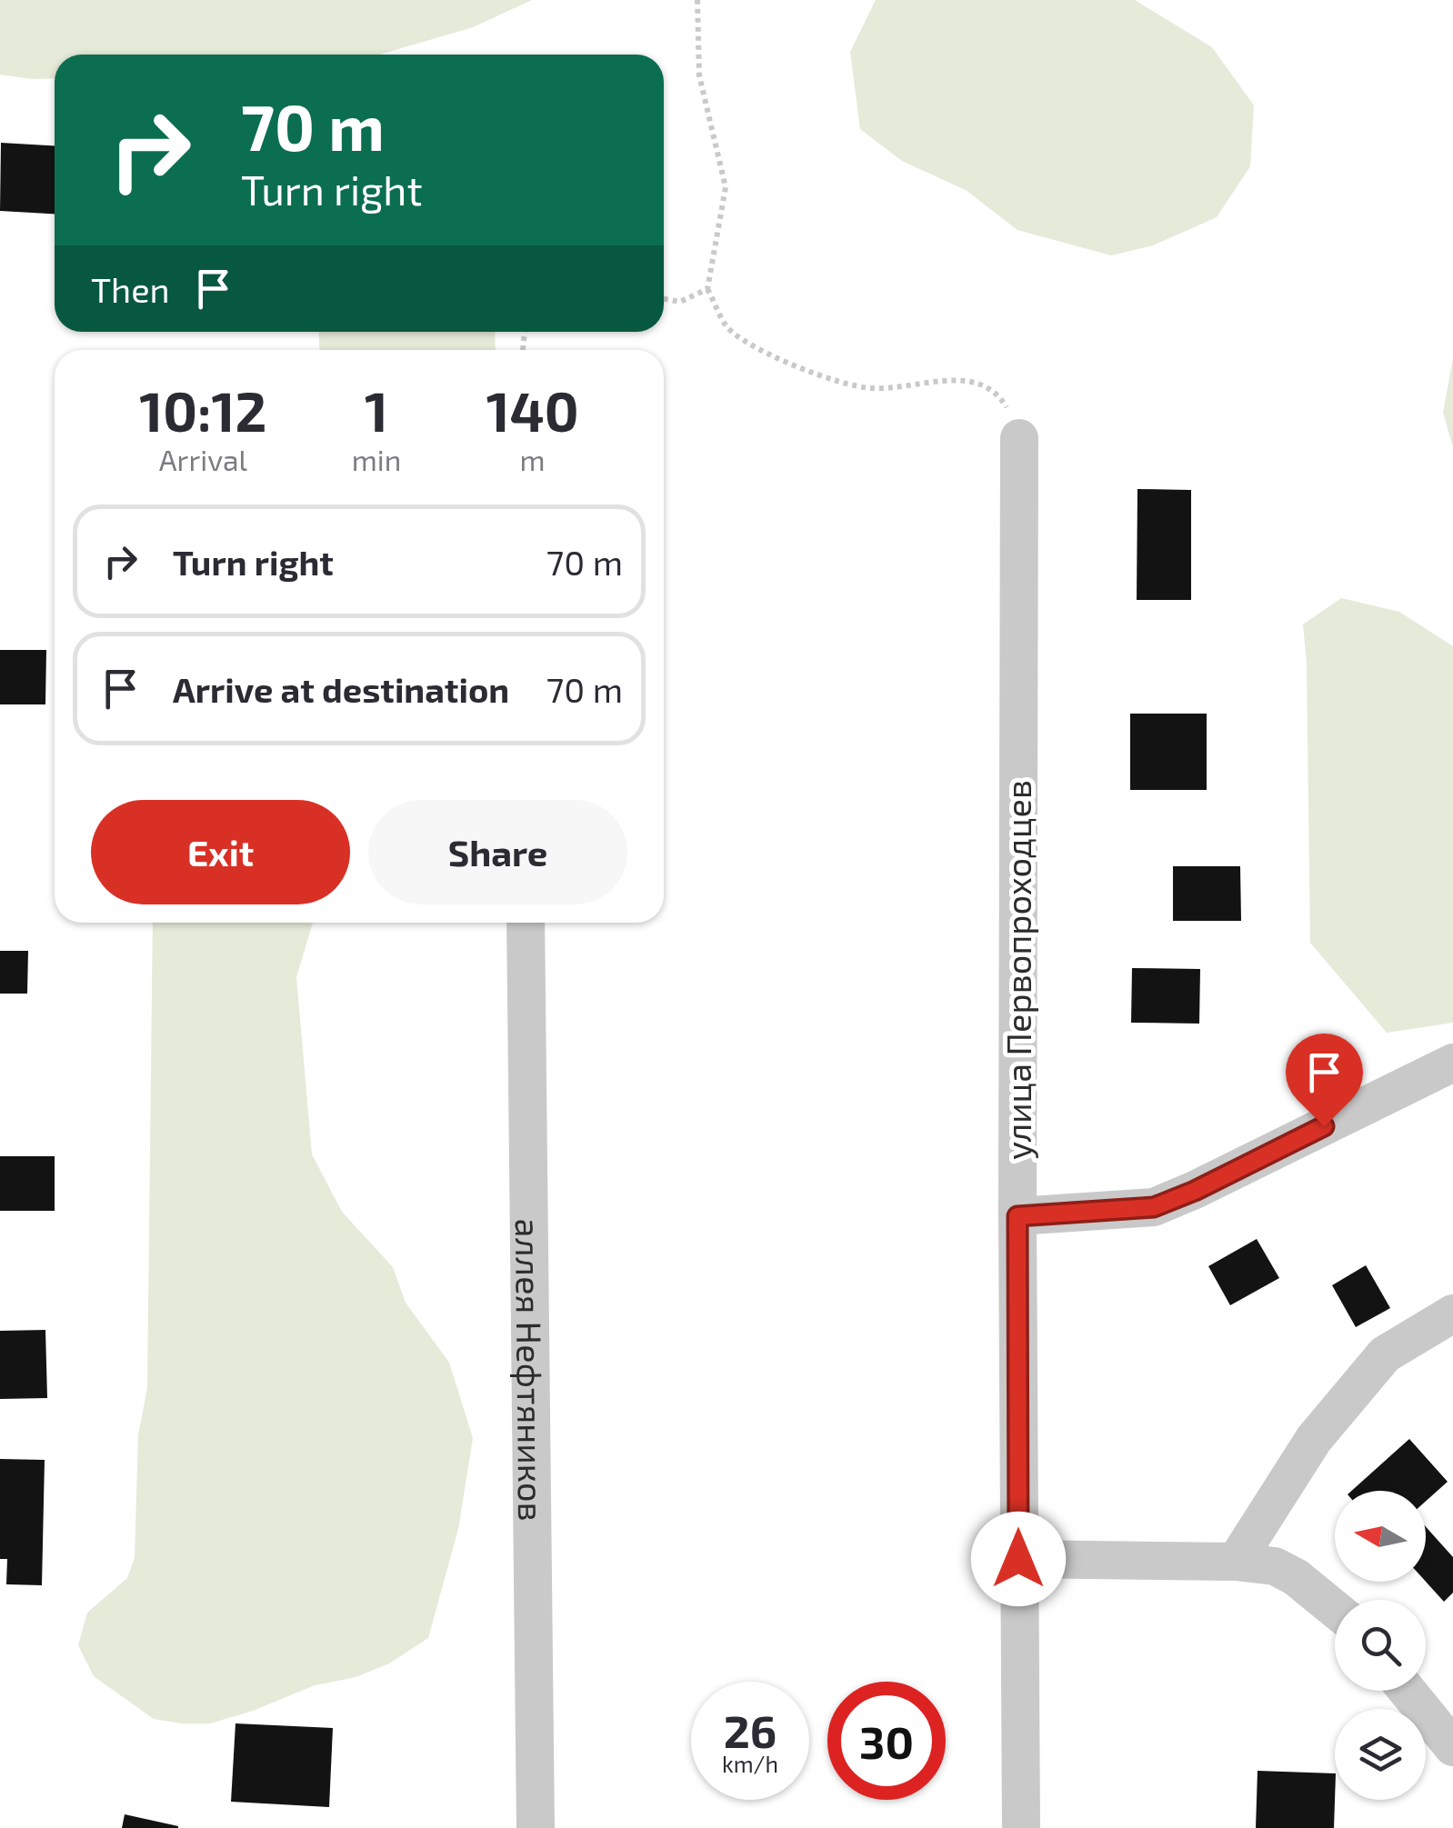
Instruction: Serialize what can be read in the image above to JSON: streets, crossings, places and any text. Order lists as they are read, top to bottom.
{
  "streets": {
    "street": ["улица Первопроходцев", "аллея Нефтяников"]
  },
  "north": "left",
  "page": {
    "turn": ["70 m", "Turn right"],
    "then": "Then",
    "eta": [
      "10:12",
      "Arrival",
      "1",
      "min",
      "140",
      "m"
    ],
    "list": [
      {
        "name": "Turn right",
        "value": "70 m"
      },
      {
        "name": "Arrive at destination",
        "value": "70 m"
      }
    ],
    "buttons": ["Exit", "Share"],
    "speed": "26 km/h",
    "limit": "30"
  }
}
